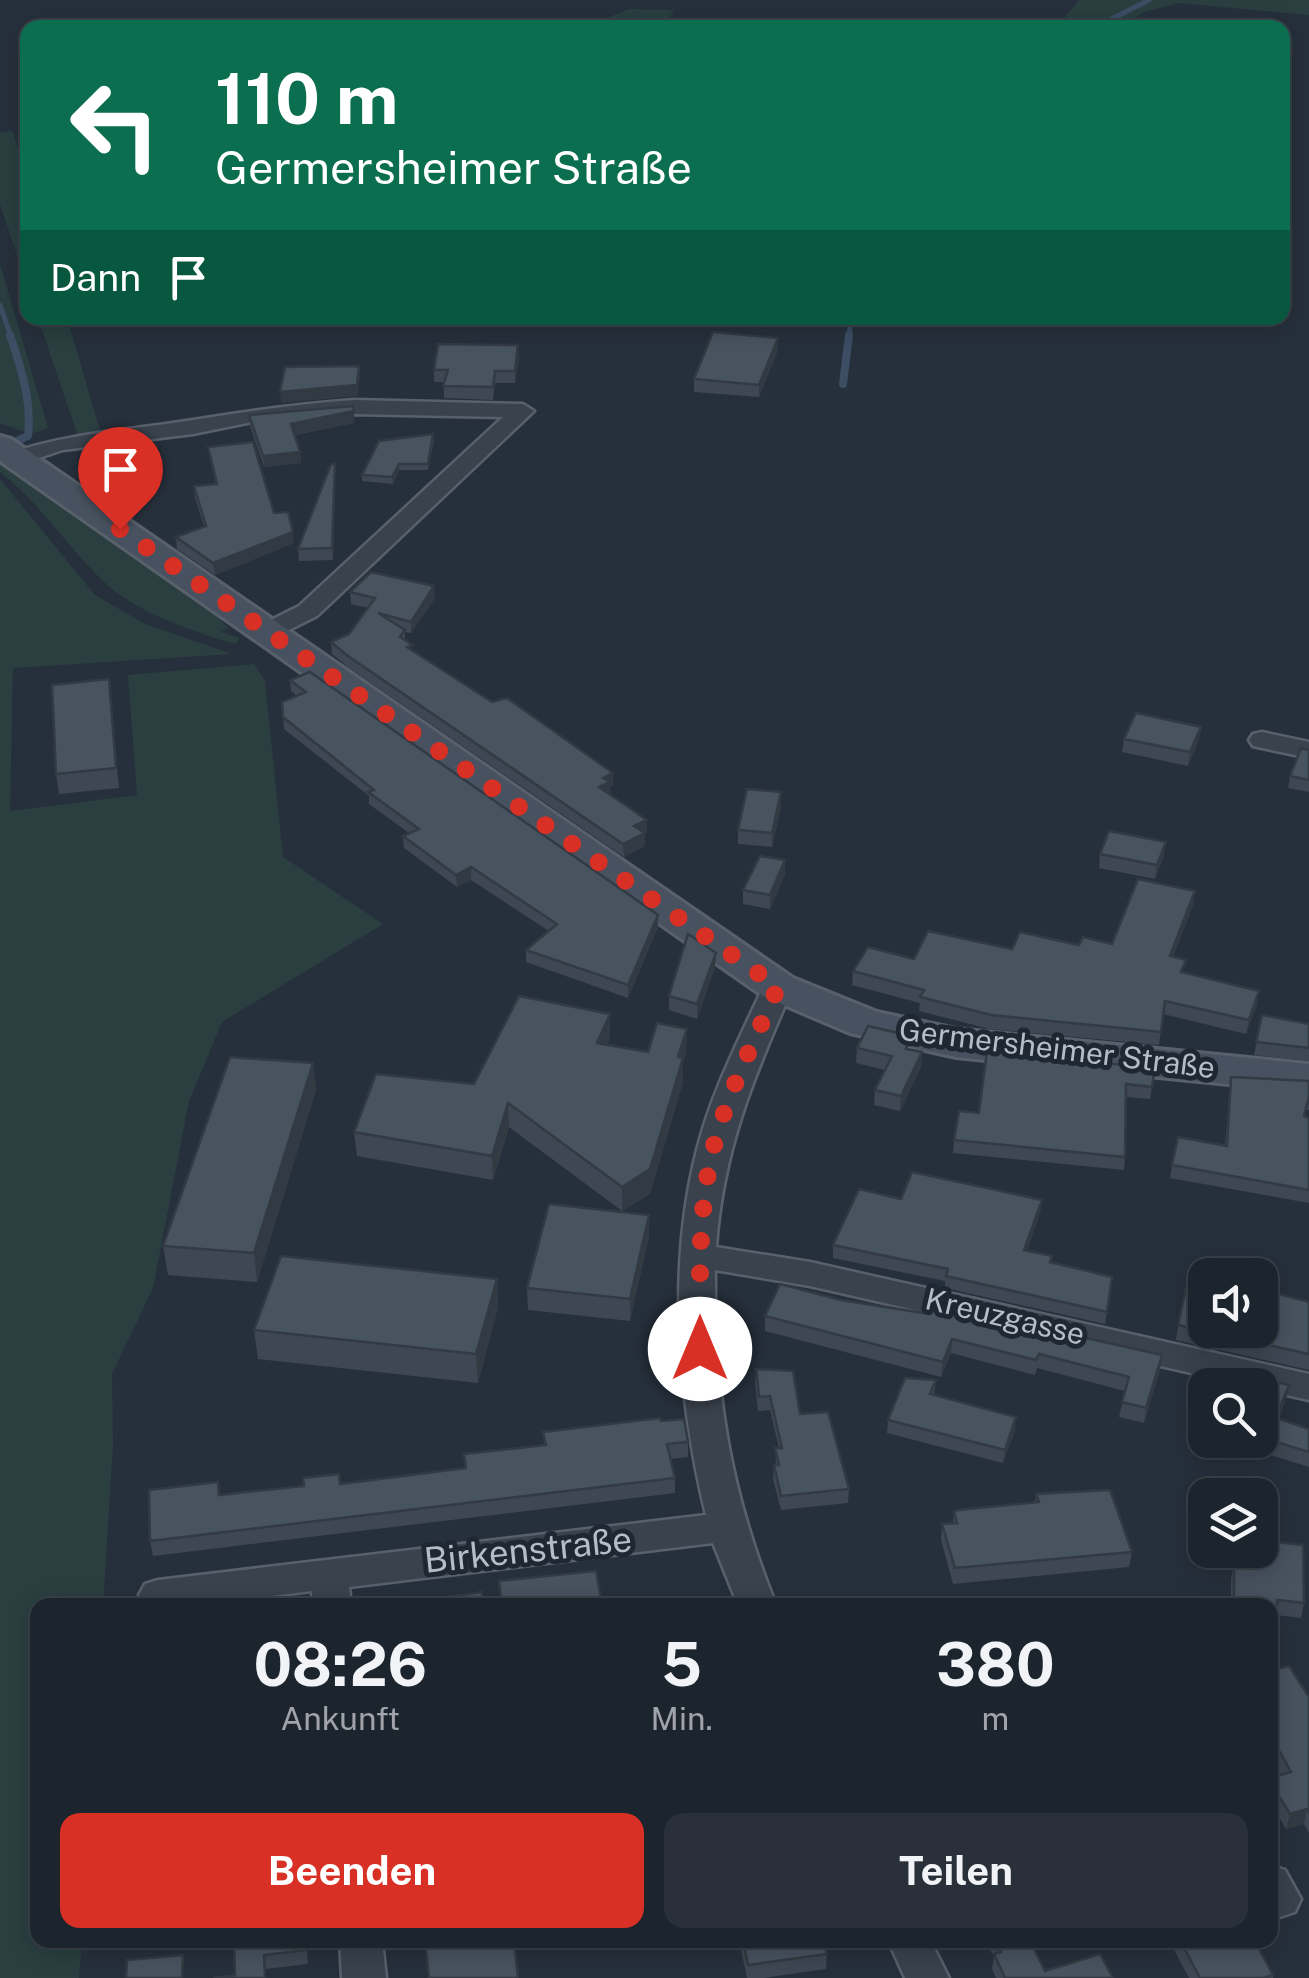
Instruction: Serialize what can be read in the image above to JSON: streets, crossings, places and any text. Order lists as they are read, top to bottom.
{
  "streets": {
    "street": ["Germersheimer Straße", "Kreuzgasse", "Birkenstraße"]
  },
  "page": {
    "turn": ["110 m", "Germersheimer Straße"],
    "then": "Dann",
    "eta": [
      "08:26",
      "Ankunft",
      "5",
      "Min.",
      "380",
      "m"
    ],
    "buttons": ["Beenden", "Teilen"]
  }
}
